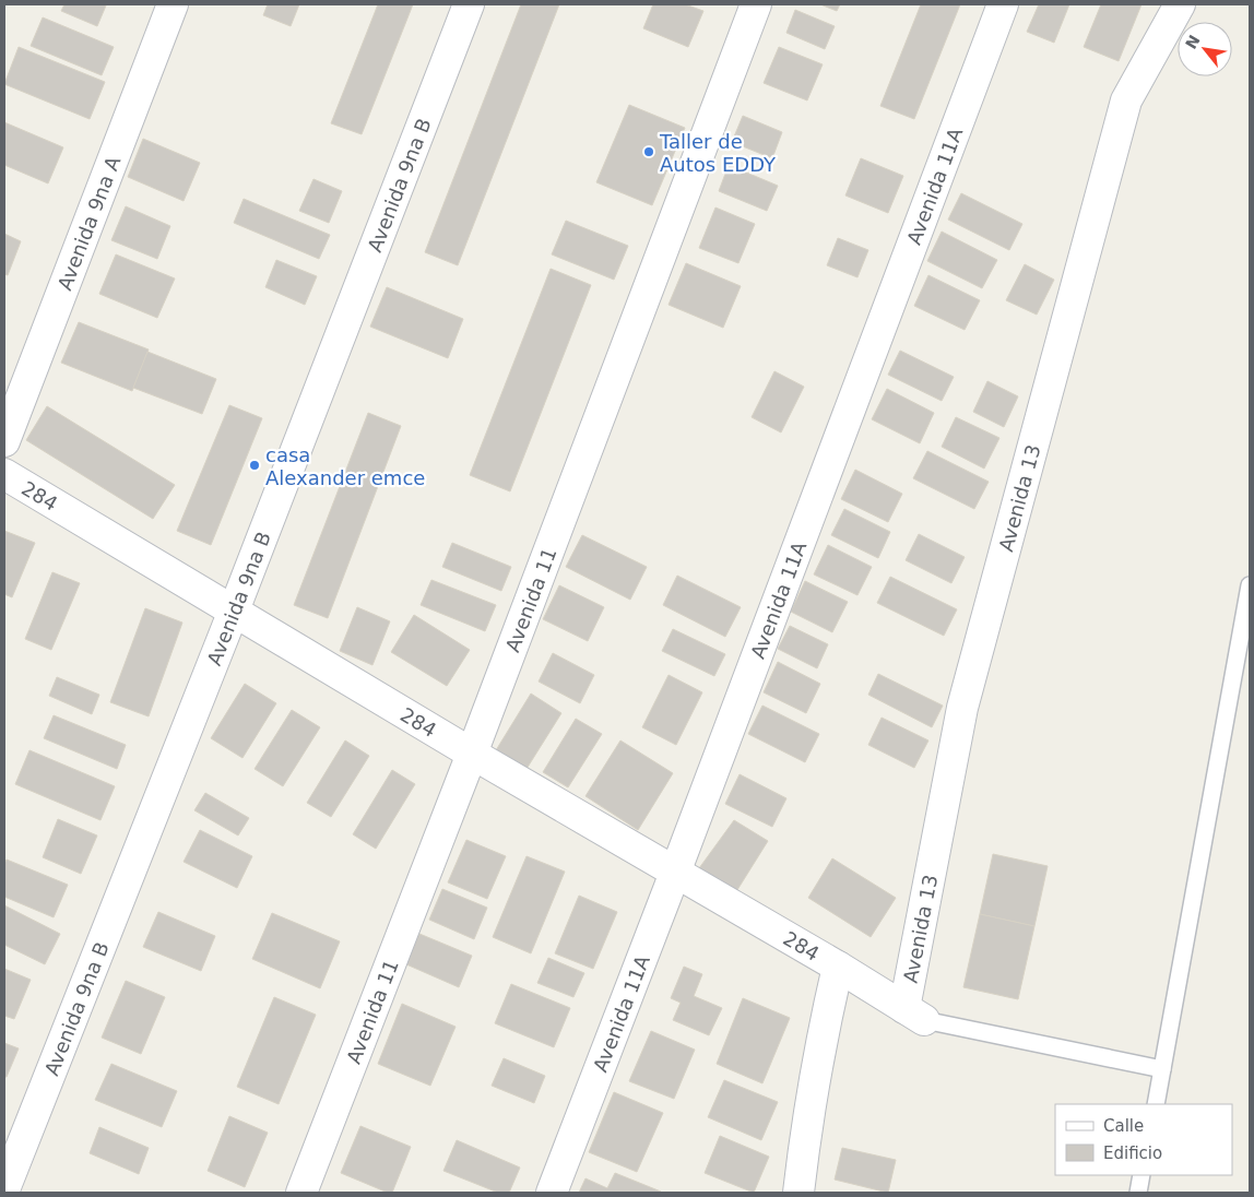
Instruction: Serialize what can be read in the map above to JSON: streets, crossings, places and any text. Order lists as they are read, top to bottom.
{
  "streets": {
    "street": [
      "Avenida 11A",
      "Avenida 9na B",
      "Avenida 9na A",
      "284",
      "Avenida 13",
      "Avenida 11"
    ]
  },
  "crossings": [
    ["Avenida 11A", "284"],
    ["Avenida 9na B", "284"],
    ["284", "Avenida 13"],
    ["284", "Avenida 11"]
  ],
  "places": ["Taller de Autos EDDY", "casa Alexander emce"],
  "legend": ["Calle", "Edificio"],
  "north": "top left"
}
